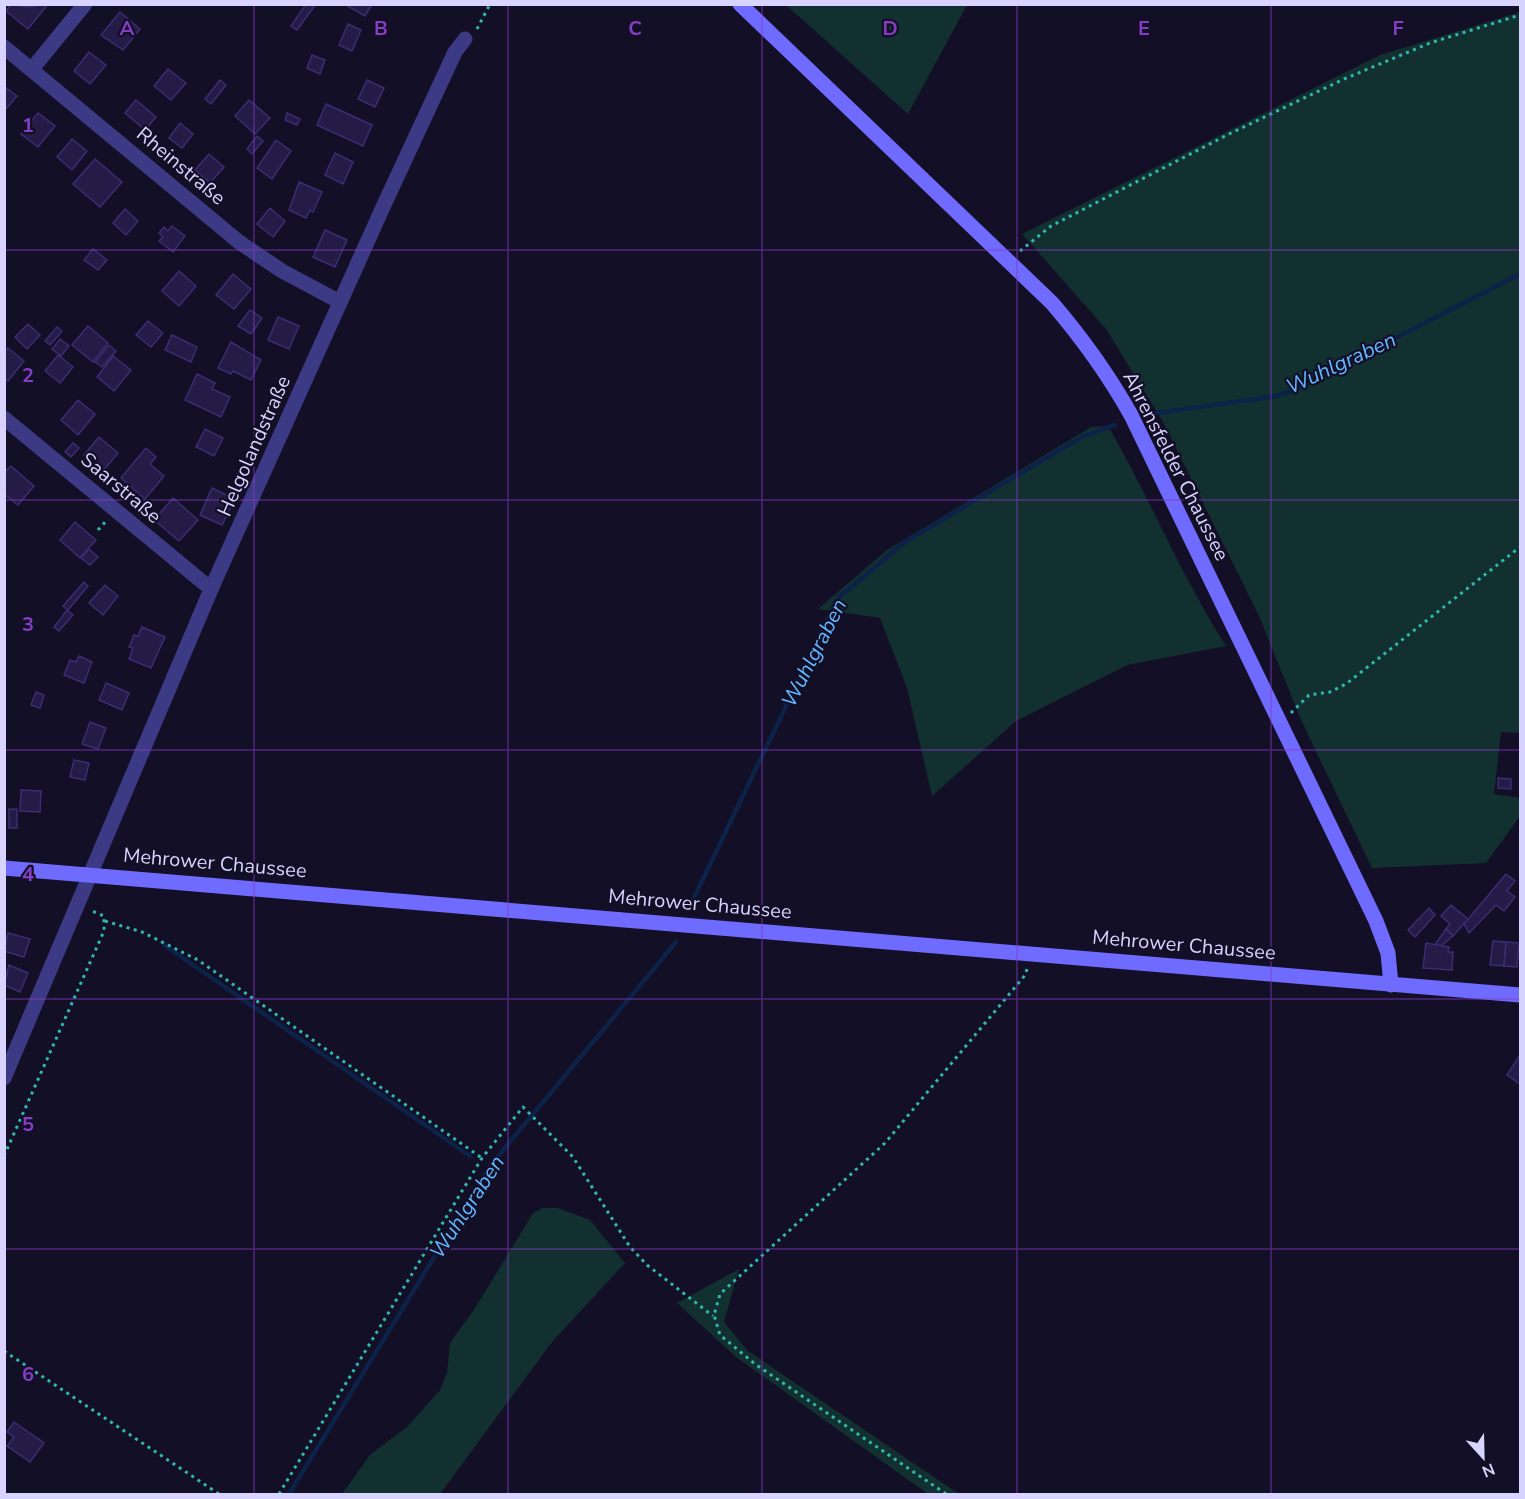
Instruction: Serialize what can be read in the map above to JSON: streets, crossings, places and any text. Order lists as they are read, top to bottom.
{
  "streets": {
    "main road": ["Ahrensfelder Chaussee", "Mehrower Chaussee"],
    "street": ["Rheinstraße", "Helgolandstraße", "Saarstraße"]
  },
  "crossings": [
    ["Rheinstraße", "Helgolandstraße"],
    ["Helgolandstraße", "Saarstraße"],
    ["Helgolandstraße", "Mehrower Chaussee"],
    ["Ahrensfelder Chaussee", "Mehrower Chaussee"]
  ],
  "water": ["Wuhlgraben"],
  "north": "bottom",
  "grid": {
    "columns": [
      "A",
      "B",
      "C",
      "D",
      "E",
      "F"
    ],
    "rows": [
      "1",
      "2",
      "3",
      "4",
      "5",
      "6"
    ]
  }
}
